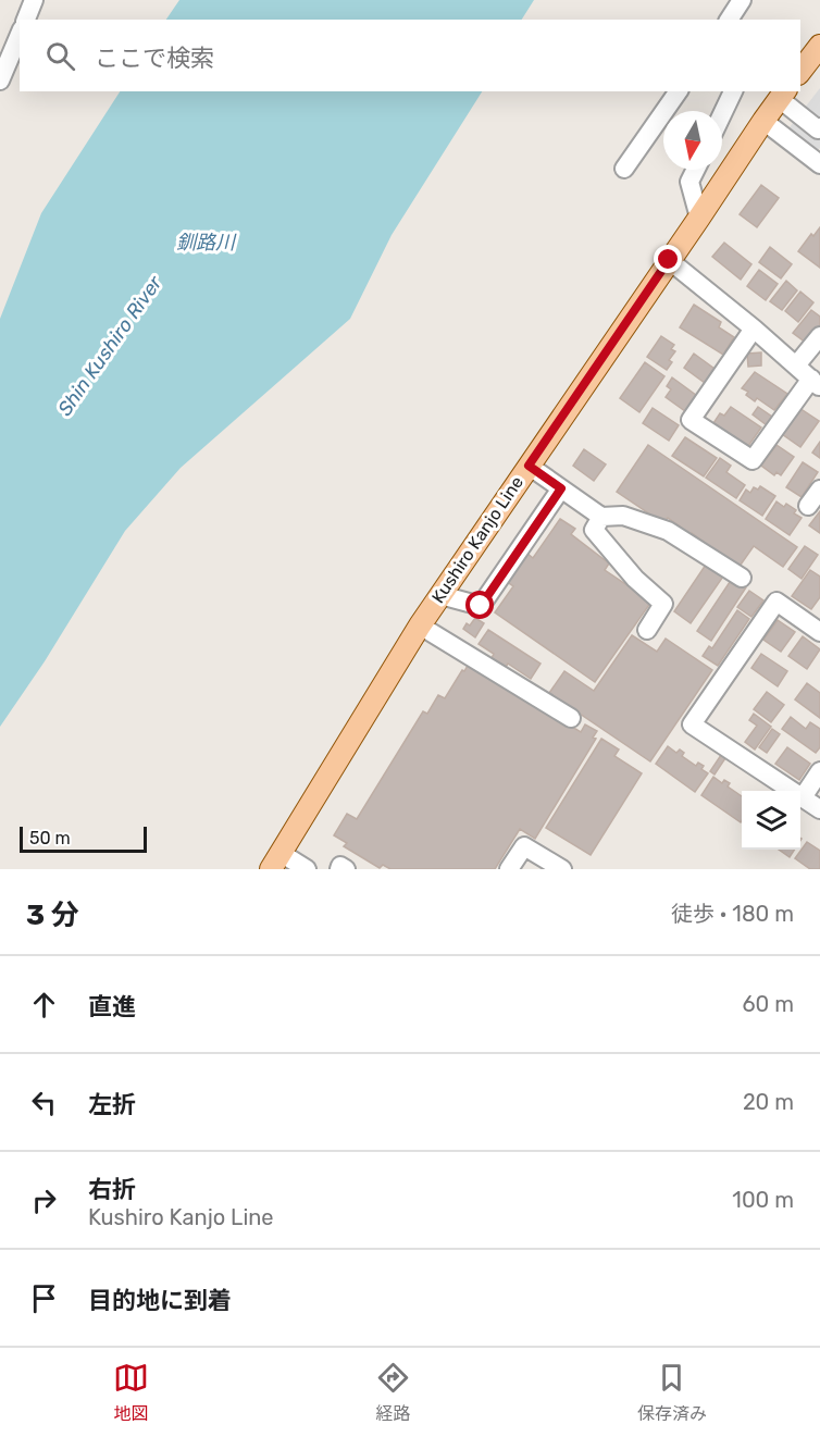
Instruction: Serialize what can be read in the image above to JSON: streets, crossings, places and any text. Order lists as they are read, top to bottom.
{
  "streets": {
    "main road": ["Kushiro Kanjo Line"]
  },
  "water": ["釧路川", "Shin Kushiro River"],
  "scale_bar": "50 m",
  "north": "bottom",
  "page": {
    "search": "ここで検索",
    "scale": "50 m",
    "heading": ["3 分", "徒歩 · 180 m"],
    "list": [
      ["直進", "60 m"],
      ["左折", "20 m"],
      ["右折", "Kushiro Kanjo Line", "100 m"],
      "目的地に到着"
    ],
    "nav": ["地図", "経路", "保存済み"]
  }
}
